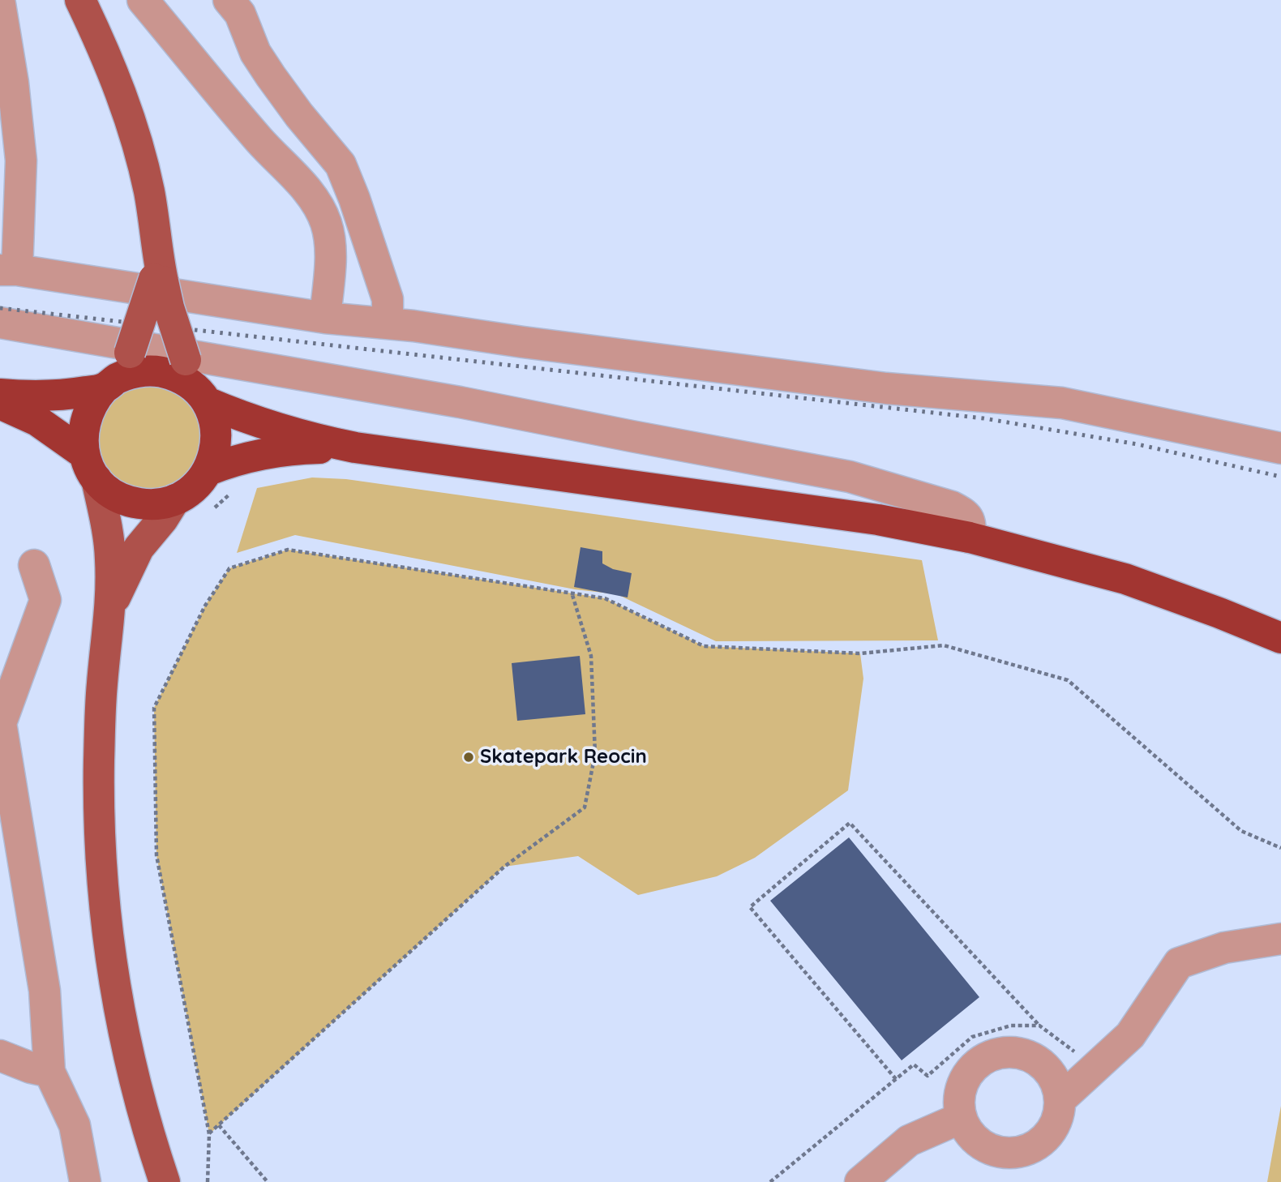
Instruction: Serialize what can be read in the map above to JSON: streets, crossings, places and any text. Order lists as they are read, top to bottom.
{
  "places": ["Skatepark Reocin"]
}
